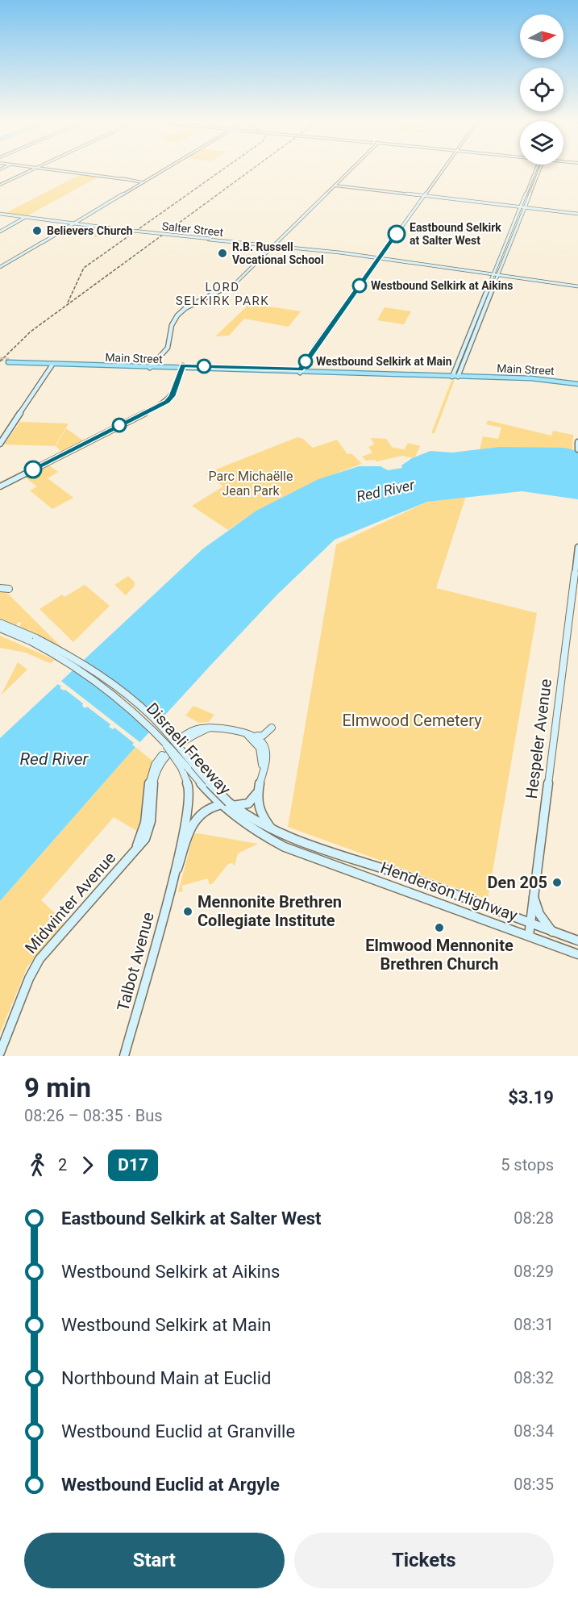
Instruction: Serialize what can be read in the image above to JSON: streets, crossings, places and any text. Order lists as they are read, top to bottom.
{
  "streets": {
    "main road": [
      "Salter Street",
      "Main Street",
      "Hespeler Avenue",
      "Disraeli Freeway",
      "Henderson Highway",
      "Midwinter Avenue",
      "Talbot Avenue"
    ]
  },
  "crossings": [
    ["Hespeler Avenue", "Henderson Highway"],
    ["Disraeli Freeway", "Henderson Highway"]
  ],
  "districts": ["LORD SELKIRK PARK"],
  "water": ["Red River"],
  "parks": ["Parc Michaëlle Jean Park", "Elmwood Cemetery"],
  "places": [
    "Believers Church",
    "Eastbound Selkirk at Salter West",
    "R.B. Russell Vocational School",
    "Westbound Selkirk at Aikins",
    "Westbound Selkirk at Main",
    "Den 205",
    "Mennonite Brethren Collegiate Institute",
    "Elmwood Mennonite Brethren Church"
  ],
  "lines": ["bus line D17"],
  "north": "right",
  "page": {
    "heading": ["9 min", "08:26 – 08:35 · Bus", "$3.19"],
    "legs": ["2", "D17", "5 stops"],
    "list": [
      {
        "name": "Eastbound Selkirk at Salter West",
        "value": "08:28"
      },
      {
        "name": "Westbound Selkirk at Aikins",
        "value": "08:29"
      },
      {
        "name": "Westbound Selkirk at Main",
        "value": "08:31"
      },
      {
        "name": "Northbound Main at Euclid",
        "value": "08:32"
      },
      {
        "name": "Westbound Euclid at Granville",
        "value": "08:34"
      },
      {
        "name": "Westbound Euclid at Argyle",
        "value": "08:35"
      }
    ],
    "buttons": ["Start", "Tickets"]
  }
}
